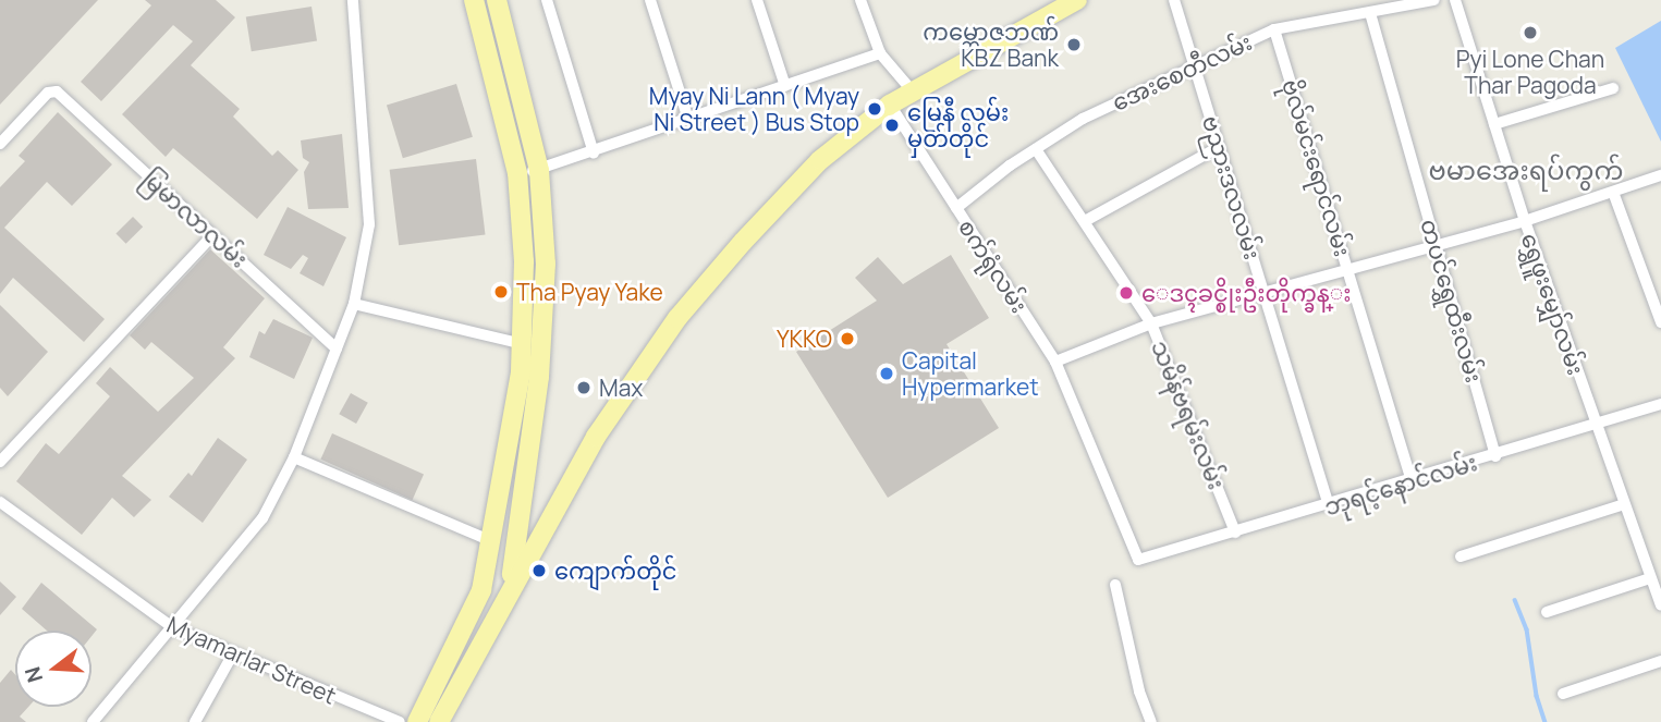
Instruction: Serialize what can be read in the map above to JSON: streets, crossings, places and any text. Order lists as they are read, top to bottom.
{
  "streets": {
    "street": [
      "အေးစေတီလမ်း",
      "ဗိုလ်မင်းရောင်လမ်း",
      "ဗညားဒလလမ်း",
      "မြမာလာလမ်း",
      "စက်ရုံလမ်း",
      "တပင်ရွှေထီးလမ်း",
      "ရွှေဖူးမျှော်လမ်း",
      "သမိန်ဗရမ်းလမ်း",
      "ဘုရင့်နောင်လမ်း",
      "Myamarlar Street"
    ]
  },
  "crossings": [
    ["အေးစေတီလမ်း", "ဗိုလ်မင်းရောင်လမ်း"],
    ["အေးစေတီလမ်း", "ဗညားဒလလမ်း"],
    ["အေးစေတီလမ်း", "စက်ရုံလမ်း"],
    ["အေးစေတီလမ်း", "တပင်ရွှေထီးလမ်း"],
    ["အေးစေတီလမ်း", "သမိန်ဗရမ်းလမ်း"],
    ["ဗိုလ်မင်းရောင်လမ်း", "ဘုရင့်နောင်လမ်း"],
    ["ဗညားဒလလမ်း", "ဘုရင့်နောင်လမ်း"],
    ["စက်ရုံလမ်း", "ဘုရင့်နောင်လမ်း"],
    ["တပင်ရွှေထီးလမ်း", "ဘုရင့်နောင်လမ်း"],
    ["ရွှေဖူးမျှော်လမ်း", "ဘုရင့်နောင်လမ်း"],
    ["သမိန်ဗရမ်းလမ်း", "ဘုရင့်နောင်လမ်း"]
  ],
  "districts": ["ဗမာအေးရပ်ကွက်"],
  "places": [
    "Pyi Lone Chan Thar Pagoda",
    "ကမ္ဘောဇဘဏ် KBZ Bank",
    "Myay Ni Lann ( Myay Ni Street ) Bus Stop",
    "မြေနီ လမ်း မှတ်တိုင်",
    "Tha Pyay Yake",
    "ေဒၚခင္စိုးဦးတိုက္ခန္း",
    "YKKO",
    "Capital Hypermarket",
    "Max",
    "ကျောက်တိုင်"
  ],
  "north": "left"
}
